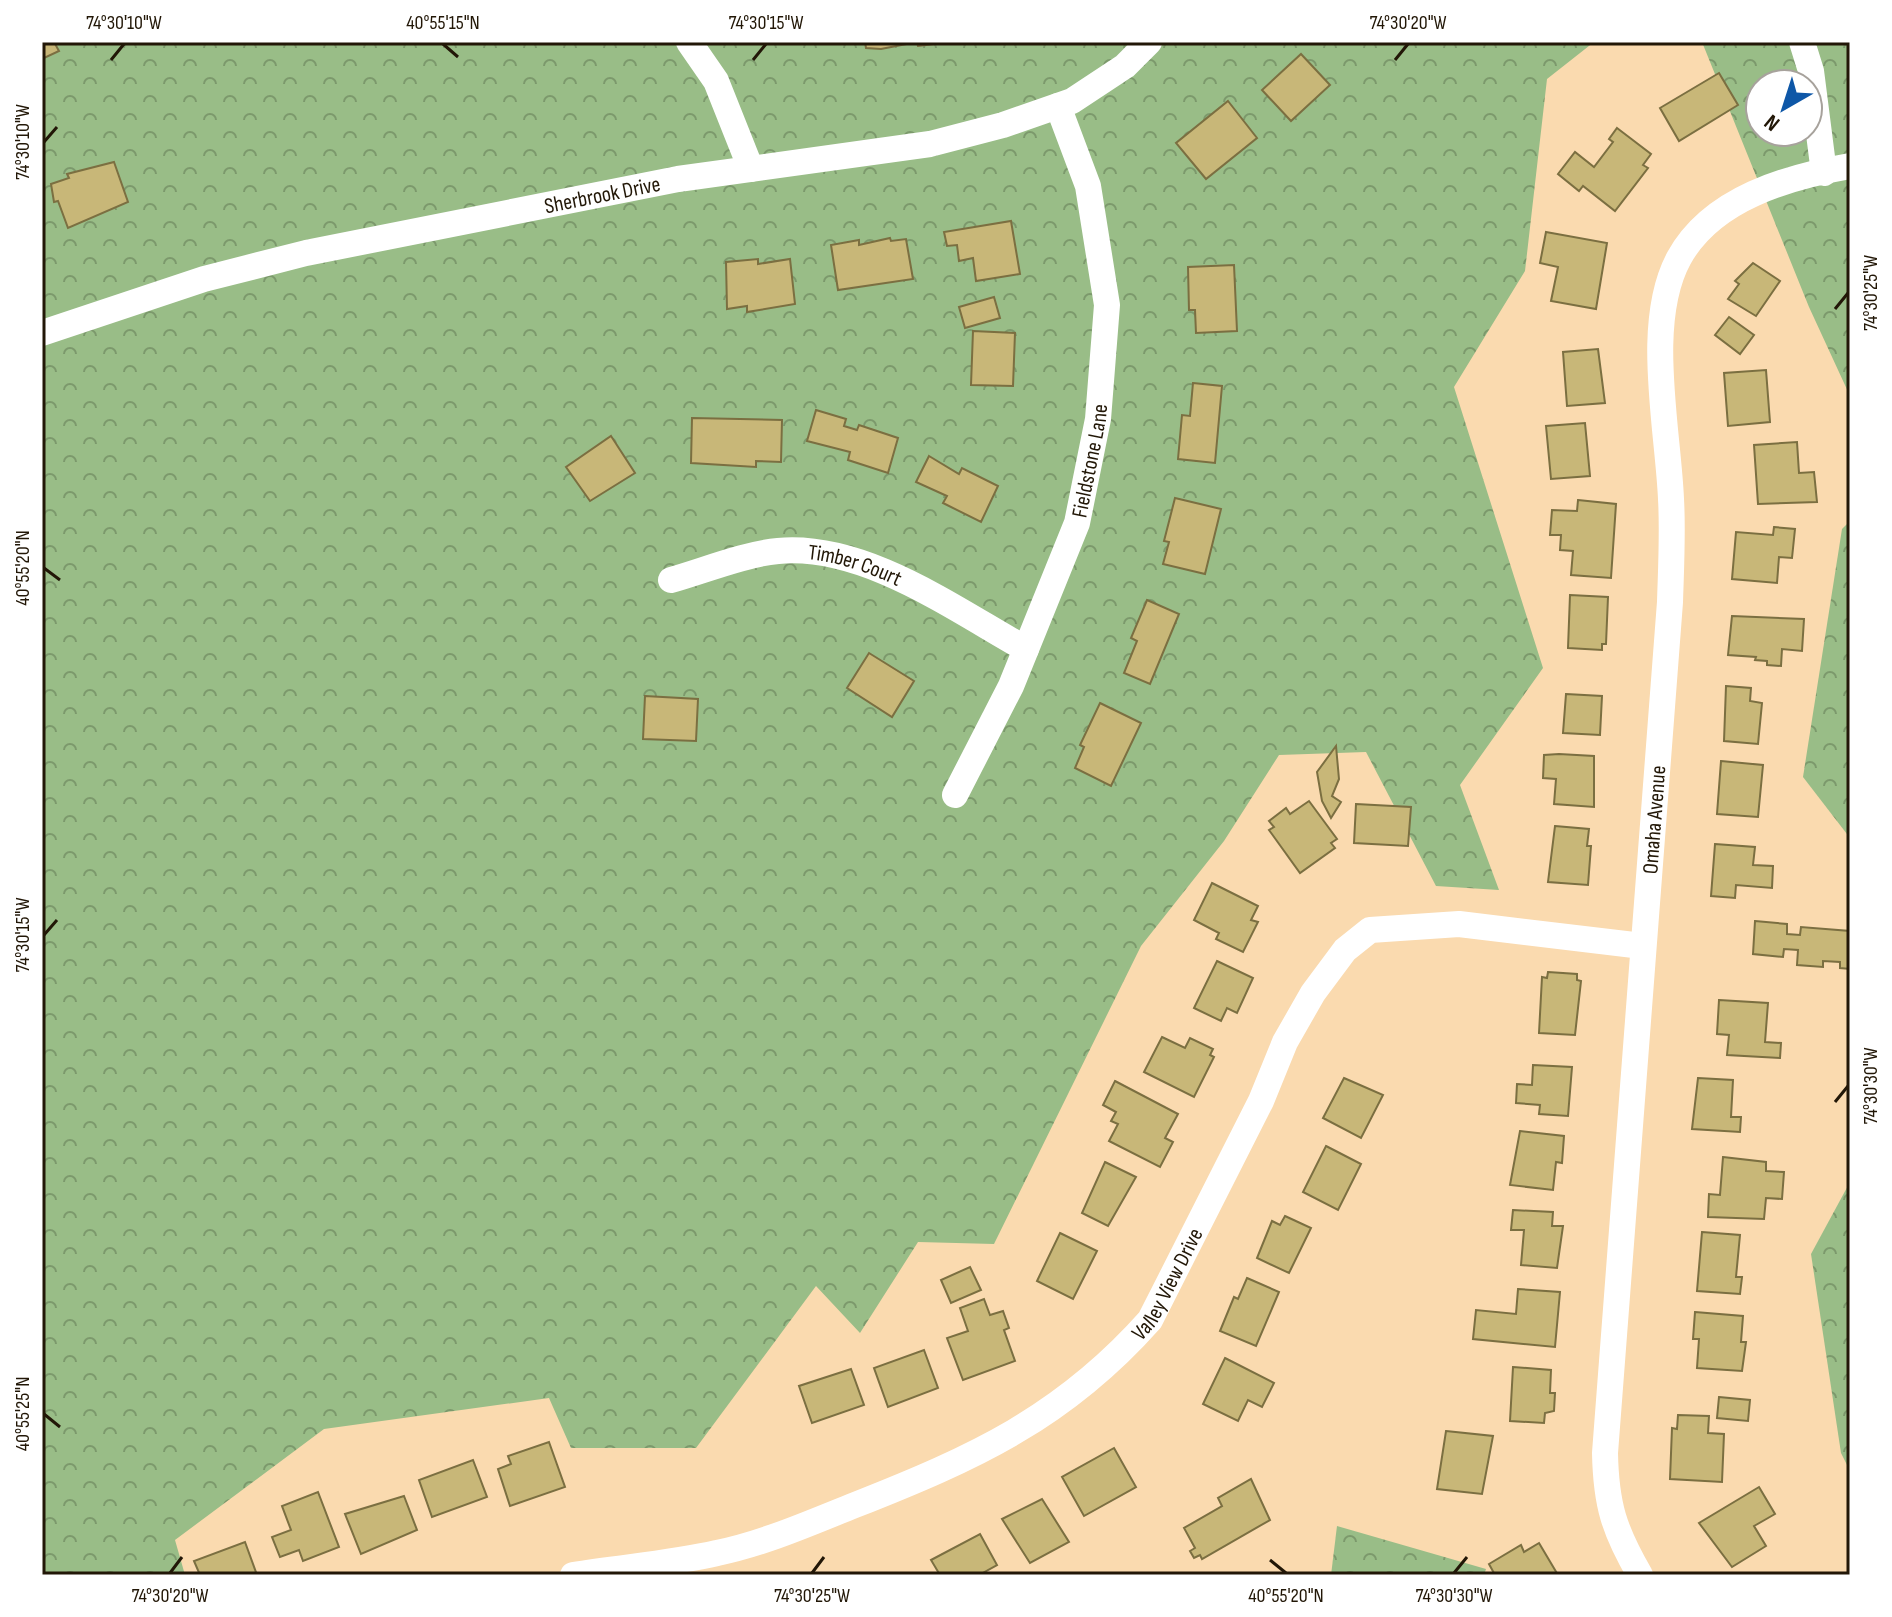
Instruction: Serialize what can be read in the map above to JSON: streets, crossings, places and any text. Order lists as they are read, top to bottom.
{
  "streets": {
    "street": [
      "Sherbrook Drive",
      "Fieldstone Lane",
      "Timber Court",
      "Omaha Avenue",
      "Valley View Drive"
    ]
  },
  "crossings": [
    ["Sherbrook Drive", "Fieldstone Lane"],
    ["Fieldstone Lane", "Timber Court"],
    ["Omaha Avenue", "Valley View Drive"]
  ],
  "north": "bottom left",
  "coordinates": [
    "74°30'10\"W",
    "40°55'15\"N",
    "74°30'15\"W",
    "74°30'20\"W",
    "74°30'25\"W",
    "40°55'20\"N",
    "74°30'30\"W",
    "40°55'25\"N"
  ]
}
